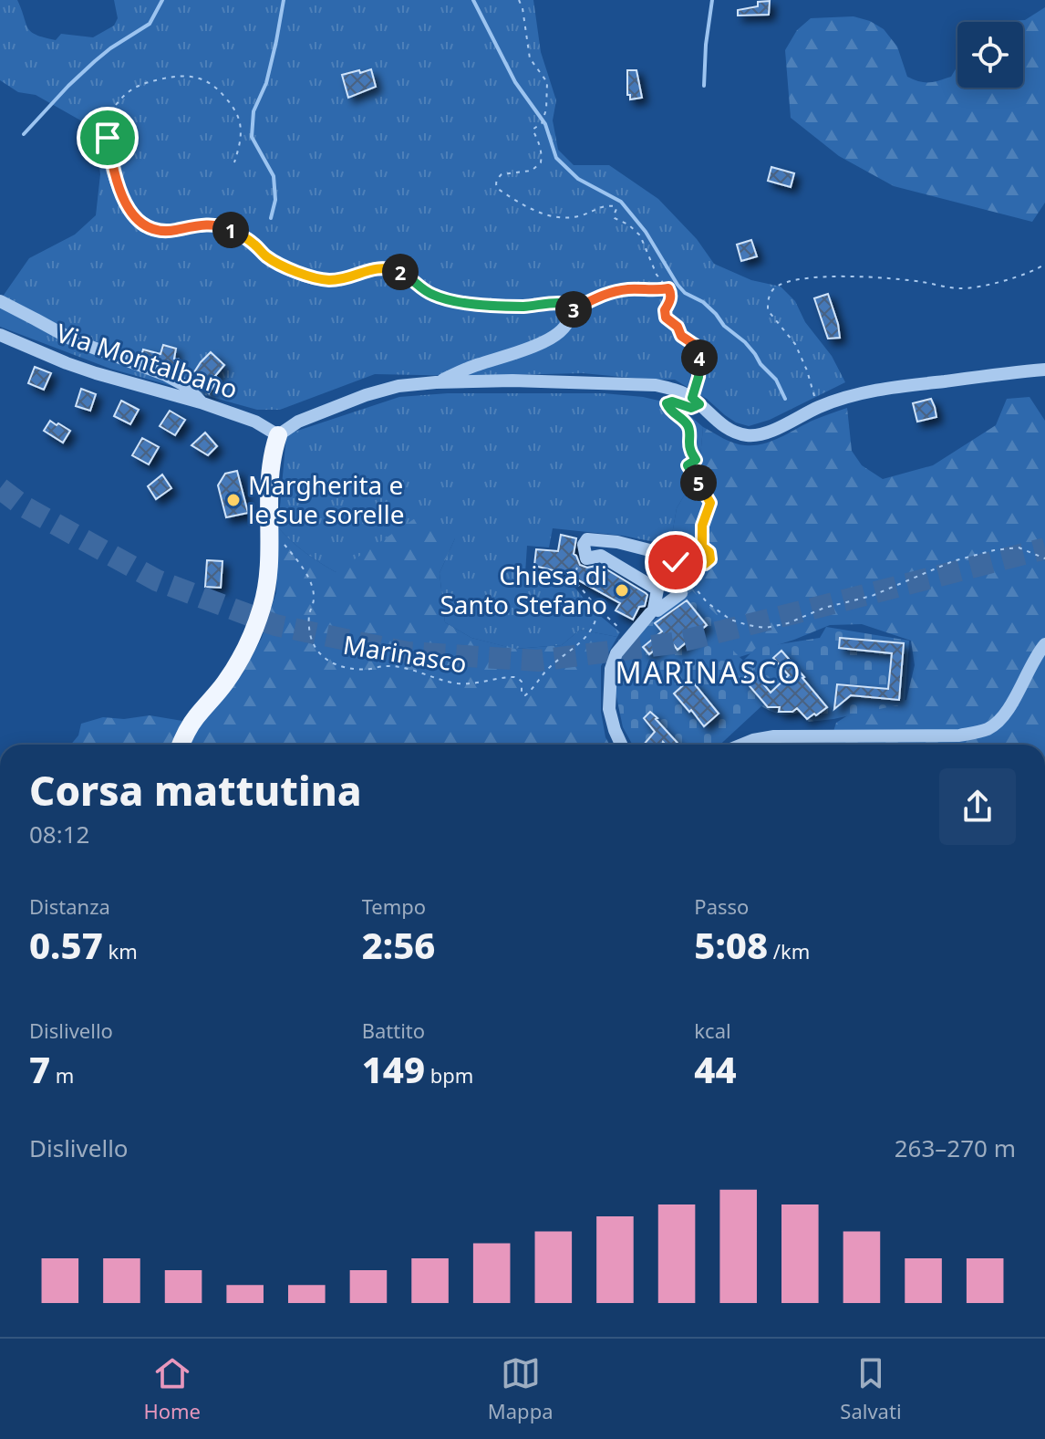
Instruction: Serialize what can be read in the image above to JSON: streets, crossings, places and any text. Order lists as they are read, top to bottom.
{
  "streets": {
    "street": ["Via Montalbano"],
    "path": ["Marinasco"]
  },
  "districts": ["MARINASCO"],
  "places": ["Margherita e le sue sorelle", "Chiesa di Santo Stefano"],
  "page": {
    "pins": [
      "1",
      "2",
      "3",
      "4",
      "5"
    ],
    "heading": ["Corsa mattutina", "08:12"],
    "stats": [
      ["Distanza", "0.57 km"],
      ["Tempo", "2:56"],
      ["Passo", "5:08 /km"],
      ["Dislivello", "7 m"],
      ["Battito", "149 bpm"],
      ["kcal", "44"]
    ],
    "chart": ["Dislivello", "263–270 m"],
    "tabs": ["Home", "Mappa", "Salvati"]
  }
}
